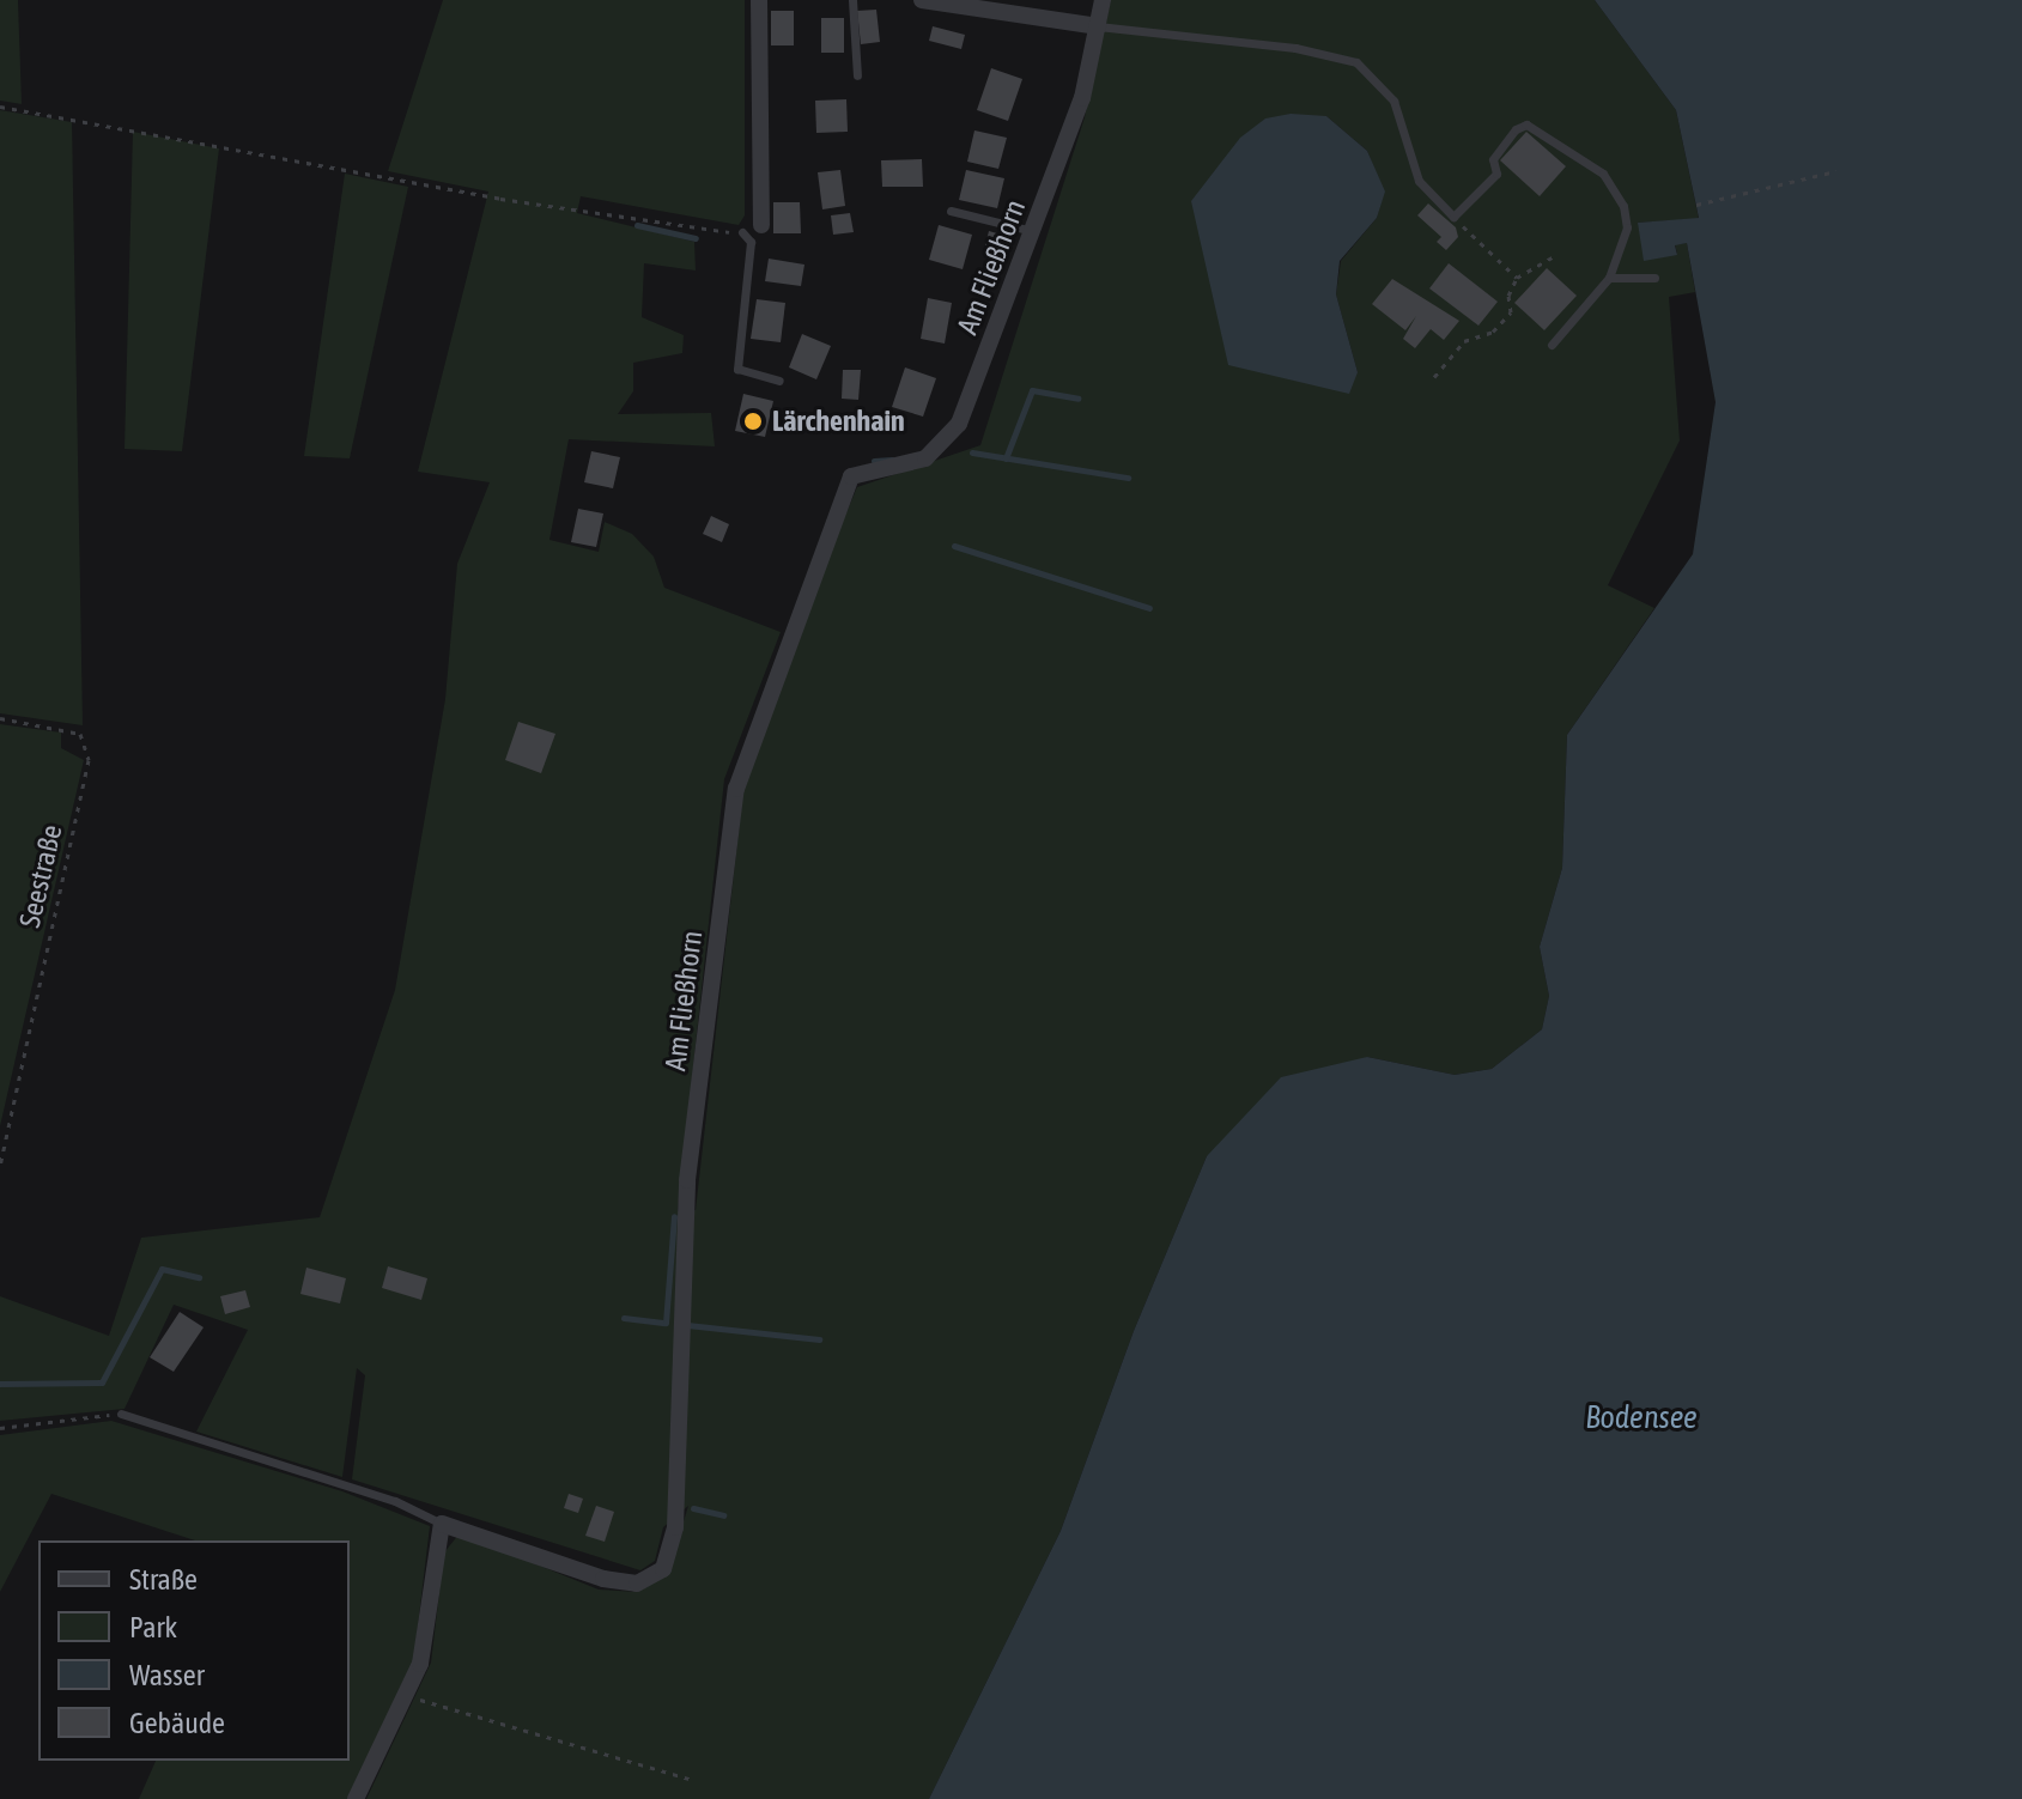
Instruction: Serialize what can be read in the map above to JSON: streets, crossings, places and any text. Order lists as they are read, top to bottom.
{
  "streets": {
    "street": ["Am Fließhorn"],
    "path": ["Seestraße"]
  },
  "water": ["Bodensee"],
  "places": ["Lärchenhain"],
  "legend": [
    "Straße",
    "Park",
    "Wasser",
    "Gebäude"
  ]
}
